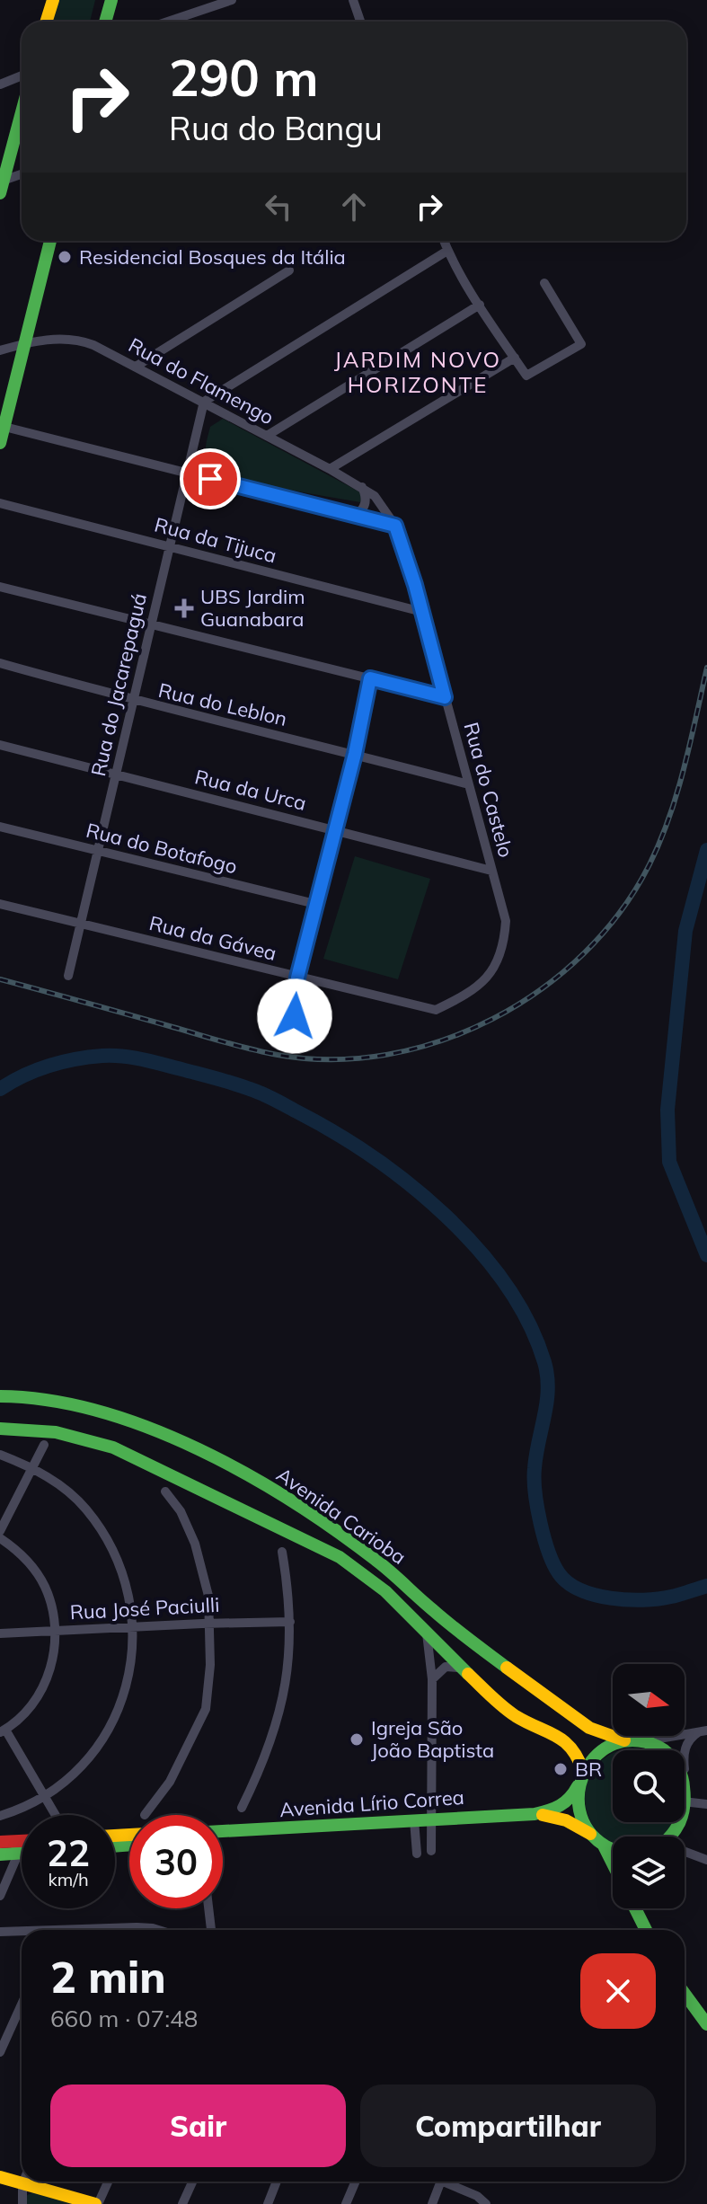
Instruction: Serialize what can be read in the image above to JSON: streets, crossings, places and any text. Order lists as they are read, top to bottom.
{
  "streets": {
    "main road": ["Avenida Carioba", "Avenida Lírio Correa"],
    "street": [
      "Rua do Flamengo",
      "Rua da Tijuca",
      "Rua do Jacarepaguá",
      "Rua do Leblon",
      "Rua da Urca",
      "Rua do Castelo",
      "Rua do Botafogo",
      "Rua da Gávea",
      "Rua José Paciulli"
    ]
  },
  "crossings": [
    ["Rua do Flamengo", "Rua do Jacarepaguá"],
    ["Rua do Flamengo", "Rua do Castelo"],
    ["Rua da Tijuca", "Rua do Jacarepaguá"],
    ["Rua da Tijuca", "Rua do Castelo"],
    ["Rua do Jacarepaguá", "Rua do Leblon"],
    ["Rua do Jacarepaguá", "Rua da Urca"],
    ["Rua do Jacarepaguá", "Rua do Botafogo"],
    ["Rua do Jacarepaguá", "Rua da Gávea"],
    ["Rua do Leblon", "Rua do Castelo"],
    ["Rua da Urca", "Rua do Castelo"],
    ["Rua do Castelo", "Rua da Gávea"],
    ["Avenida Carioba", "Avenida Lírio Correa"]
  ],
  "districts": ["JARDIM NOVO HORIZONTE"],
  "places": {
    "other": ["Residencial Bosques da Itália", "Igreja São João Baptista", "BR"],
    "health": ["UBS Jardim Guanabara"]
  },
  "north": "right",
  "page": {
    "turn": ["290 m", "Rua do Bangu"],
    "speed": "22 km/h",
    "limit": "30",
    "heading": ["2 min", "660 m · 07:48"],
    "buttons": ["Sair", "Compartilhar"]
  }
}
